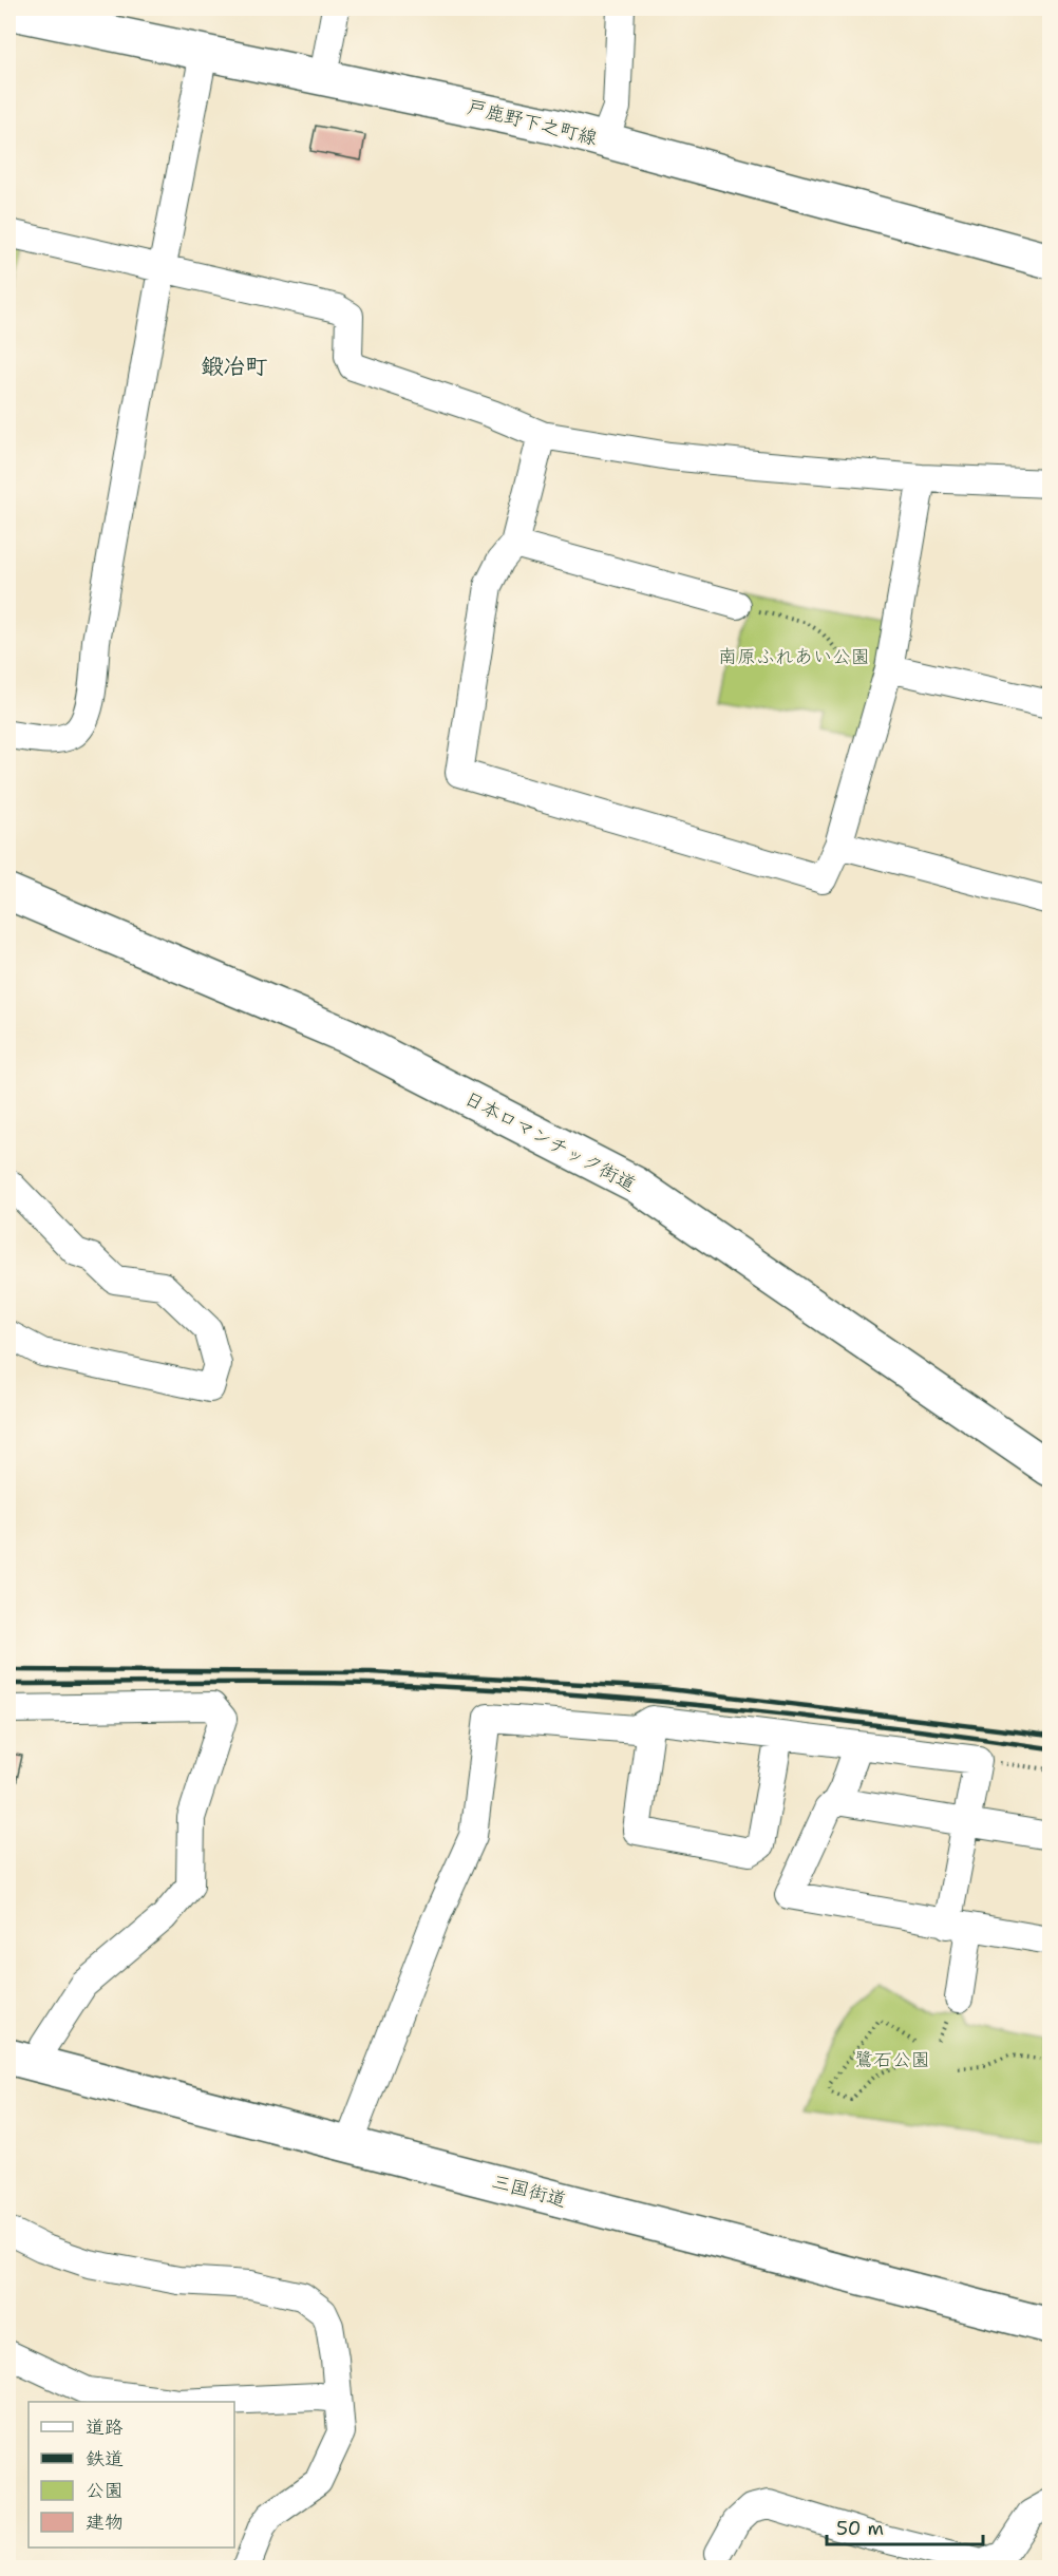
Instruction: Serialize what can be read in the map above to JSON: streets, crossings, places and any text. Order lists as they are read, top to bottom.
{
  "streets": {
    "main road": ["戸鹿野下之町線", "日本ロマンチック街道", "三国街道"]
  },
  "districts": ["鍛冶町"],
  "parks": ["南原ふれあい公園", "鷺石公園"],
  "legend": [
    "道路",
    "鉄道",
    "公園",
    "建物"
  ],
  "scale_bar": "50 m"
}
